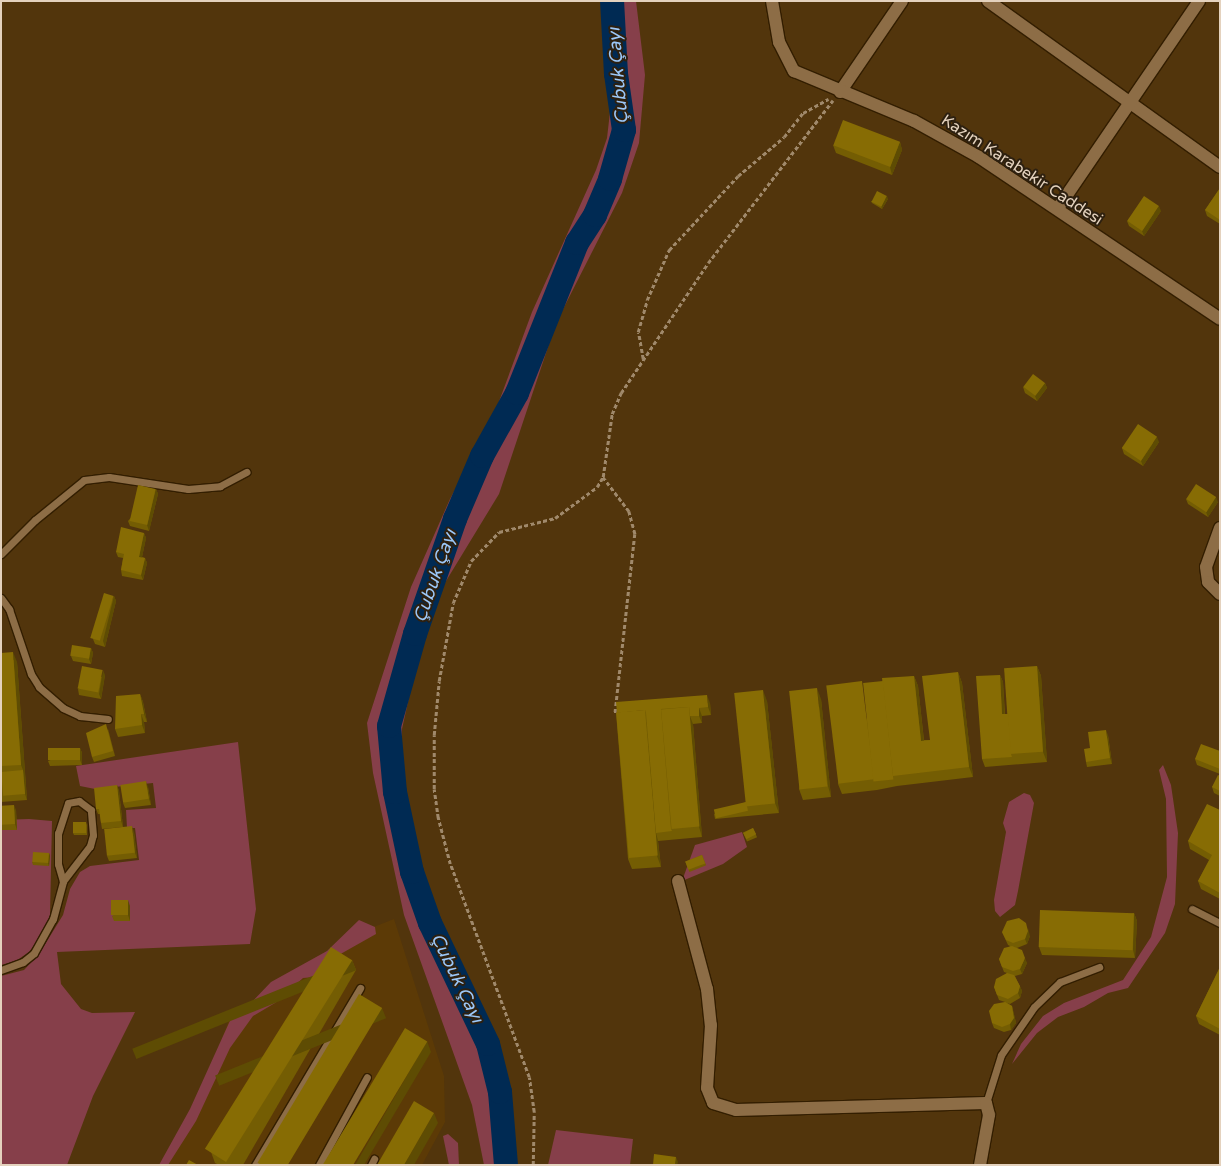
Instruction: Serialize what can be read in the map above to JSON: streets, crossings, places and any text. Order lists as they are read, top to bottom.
{
  "streets": {
    "street": ["Kazım Karabekir Caddesi"]
  },
  "water": ["Çubuk Çayı"]
}
